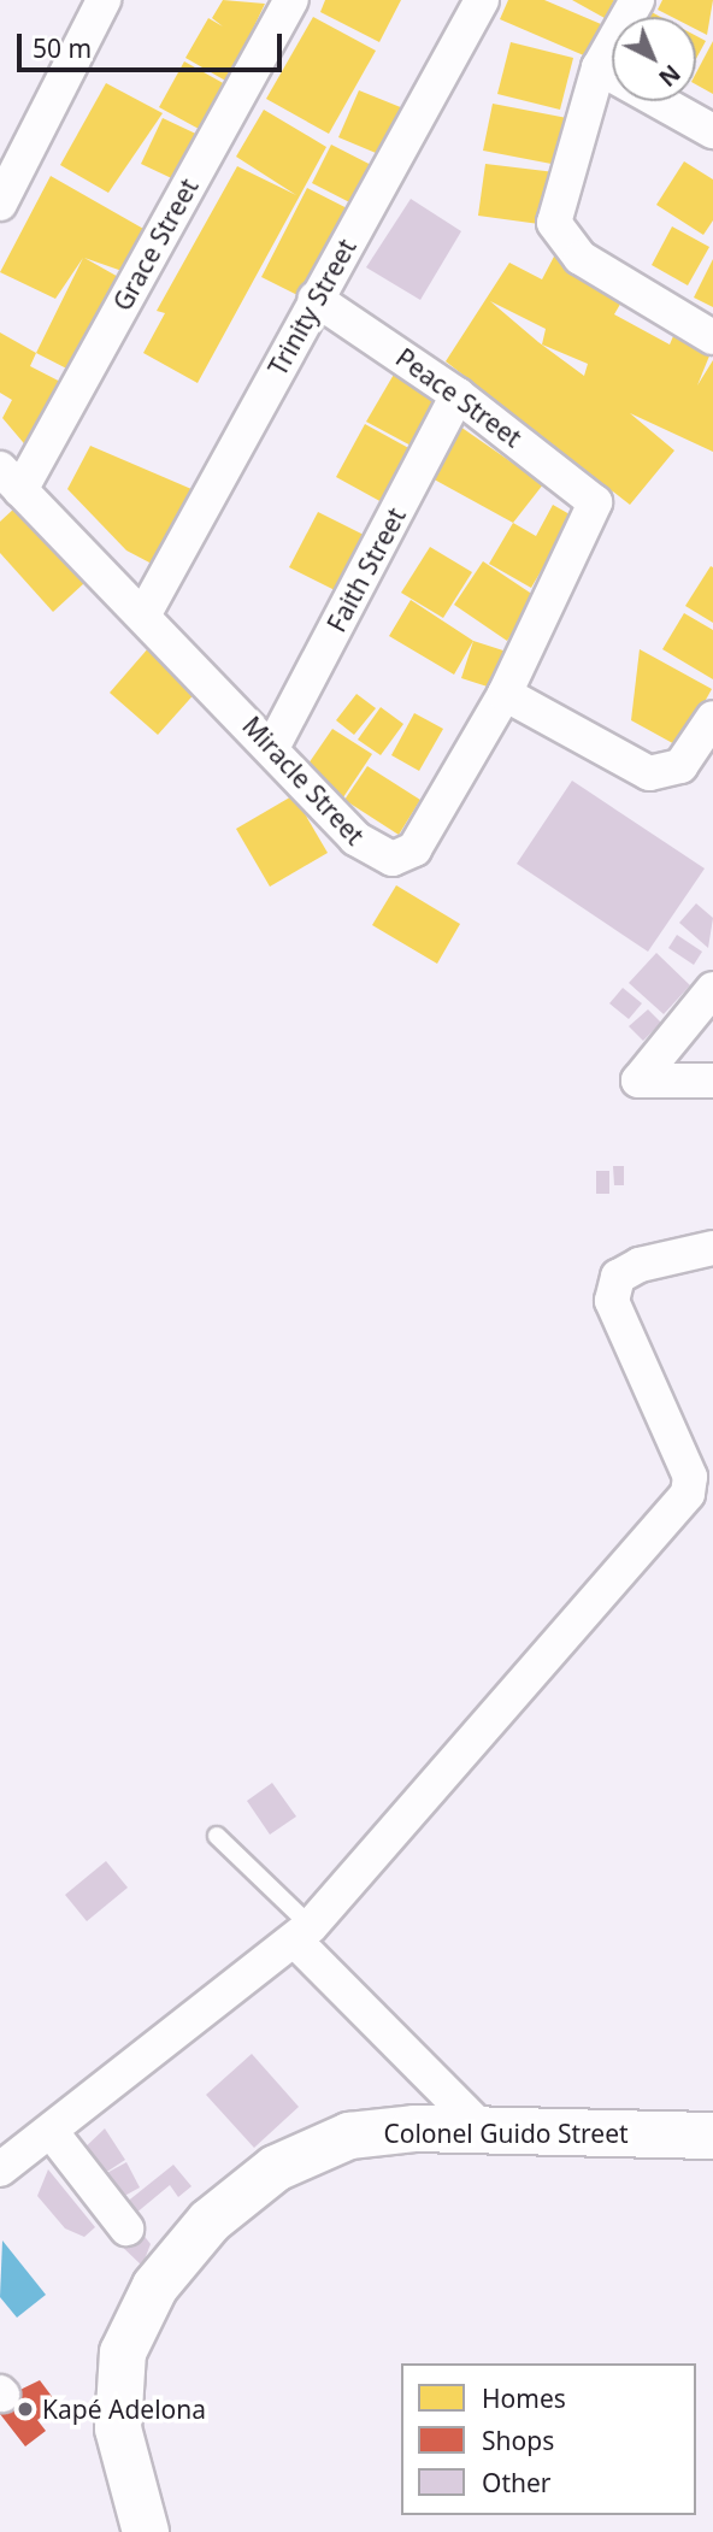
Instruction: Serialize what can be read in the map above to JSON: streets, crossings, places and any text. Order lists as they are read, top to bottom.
{
  "streets": {
    "street": [
      "Grace Street",
      "Trinity Street",
      "Peace Street",
      "Faith Street",
      "Miracle Street",
      "Colonel Guido Street"
    ]
  },
  "crossings": [
    ["Grace Street", "Miracle Street"],
    ["Trinity Street", "Peace Street"],
    ["Trinity Street", "Miracle Street"],
    ["Peace Street", "Faith Street"],
    ["Peace Street", "Miracle Street"],
    ["Faith Street", "Miracle Street"]
  ],
  "places": ["Kapé Adelona"],
  "legend": ["Homes", "Shops", "Other"],
  "scale_bar": "50 m",
  "north": "bottom right"
}
